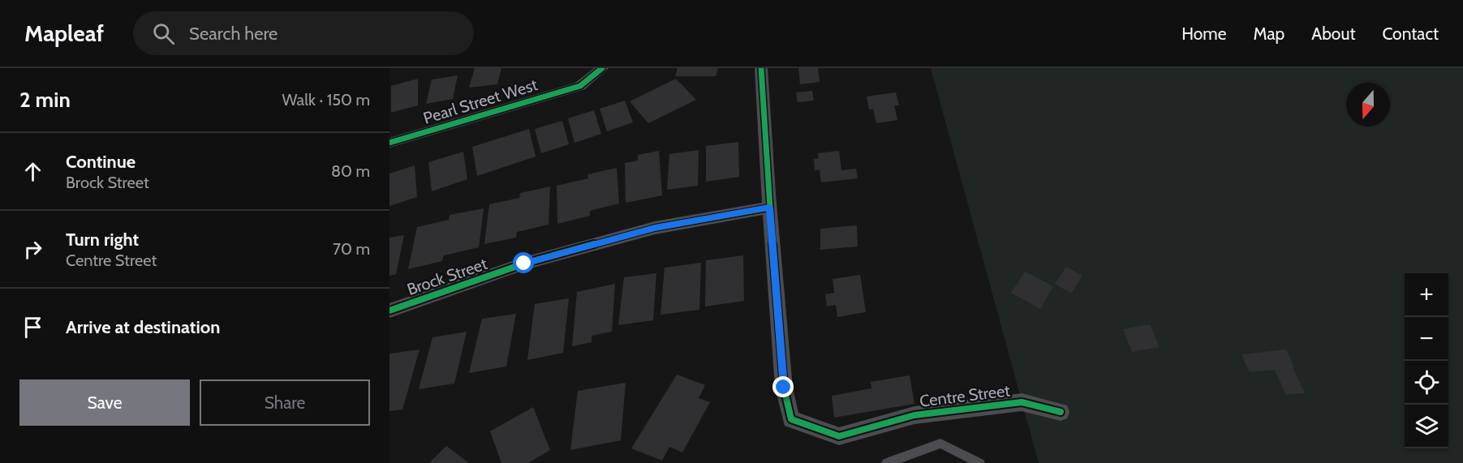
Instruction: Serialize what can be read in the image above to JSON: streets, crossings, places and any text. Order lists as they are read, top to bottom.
{
  "streets": {
    "street": ["Pearl Street West", "Brock Street", "Centre Street"]
  },
  "crossings": [
    ["Brock Street", "Centre Street"]
  ],
  "north": "bottom",
  "page": {
    "header": "Mapleaf",
    "search": "Search here",
    "nav": [
      "Home",
      "Map",
      "About",
      "Contact"
    ],
    "heading": ["2 min", "Walk · 150 m"],
    "list": [
      ["Continue", "Brock Street", "80 m"],
      ["Turn right", "Centre Street", "70 m"],
      "Arrive at destination"
    ],
    "map_buttons": ["+", "−"],
    "buttons": ["Save", "Share"]
  }
}
